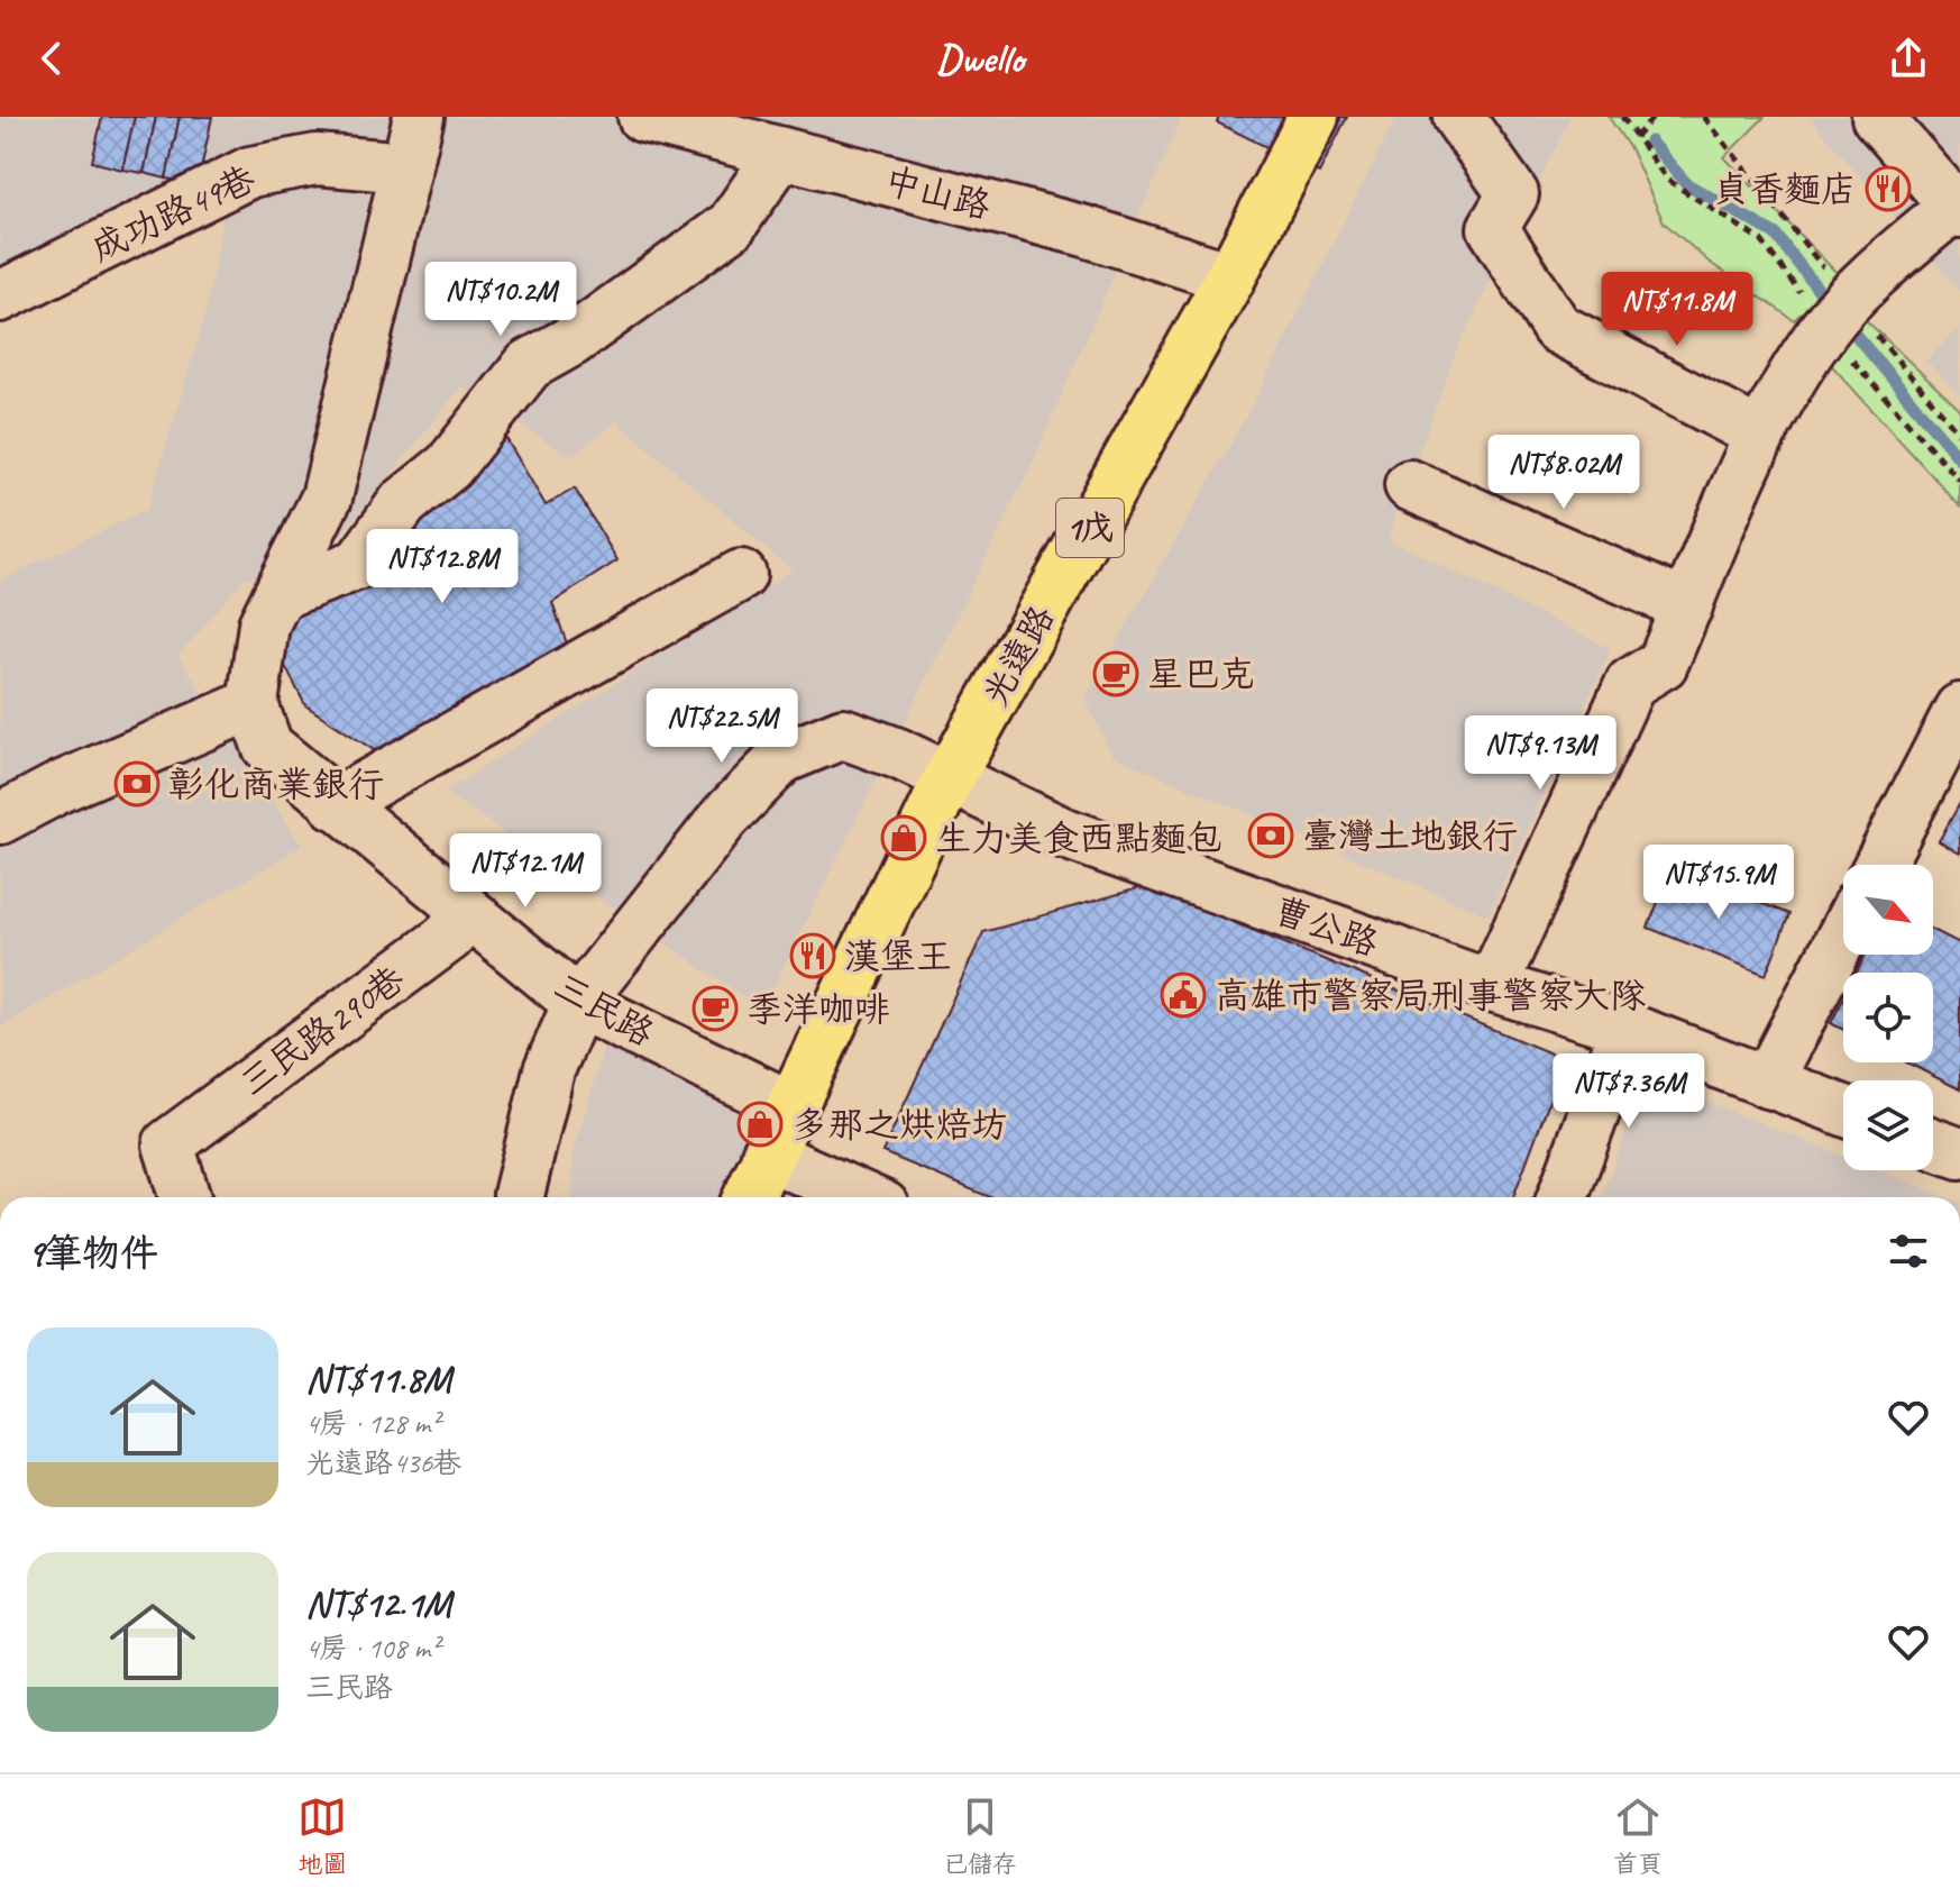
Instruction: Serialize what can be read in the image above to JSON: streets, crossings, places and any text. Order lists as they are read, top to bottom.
{
  "streets": {
    "main road": ["1戊", "光遠路"],
    "street": [
      "中山路",
      "成功路49巷",
      "曹公路",
      "三民路",
      "三民路290巷"
    ]
  },
  "crossings": [
    ["中山路", "光遠路"],
    ["光遠路", "曹公路"],
    ["光遠路", "三民路"],
    ["曹公路", "三民路"],
    ["三民路", "三民路290巷"]
  ],
  "places": {
    "restaurant": ["貞香麵店", "漢堡王"],
    "cafe": ["星巴克", "季洋咖啡"],
    "bank": ["彰化商業銀行", "臺灣土地銀行"],
    "shop": ["生力美食西點麵包", "多那之烘焙坊"],
    "public building": ["高雄市警察局刑事警察大隊"]
  },
  "north": "bottom right",
  "page": {
    "header": "Dwello",
    "price": [
      "NT$10.2M",
      "NT$11.8M",
      "NT$8.02M",
      "NT$12.8M",
      "NT$22.5M",
      "NT$9.13M",
      "NT$12.1M",
      "NT$15.9M",
      "NT$7.36M"
    ],
    "heading": "9筆物件",
    "list": [
      {
        "name": "NT$11.8M",
        "note": "4房 · 128 m² · 光遠路436巷"
      },
      {
        "name": "NT$12.1M",
        "note": "4房 · 108 m² · 三民路"
      }
    ],
    "tabs": ["地圖", "已儲存", "首頁"]
  }
}
